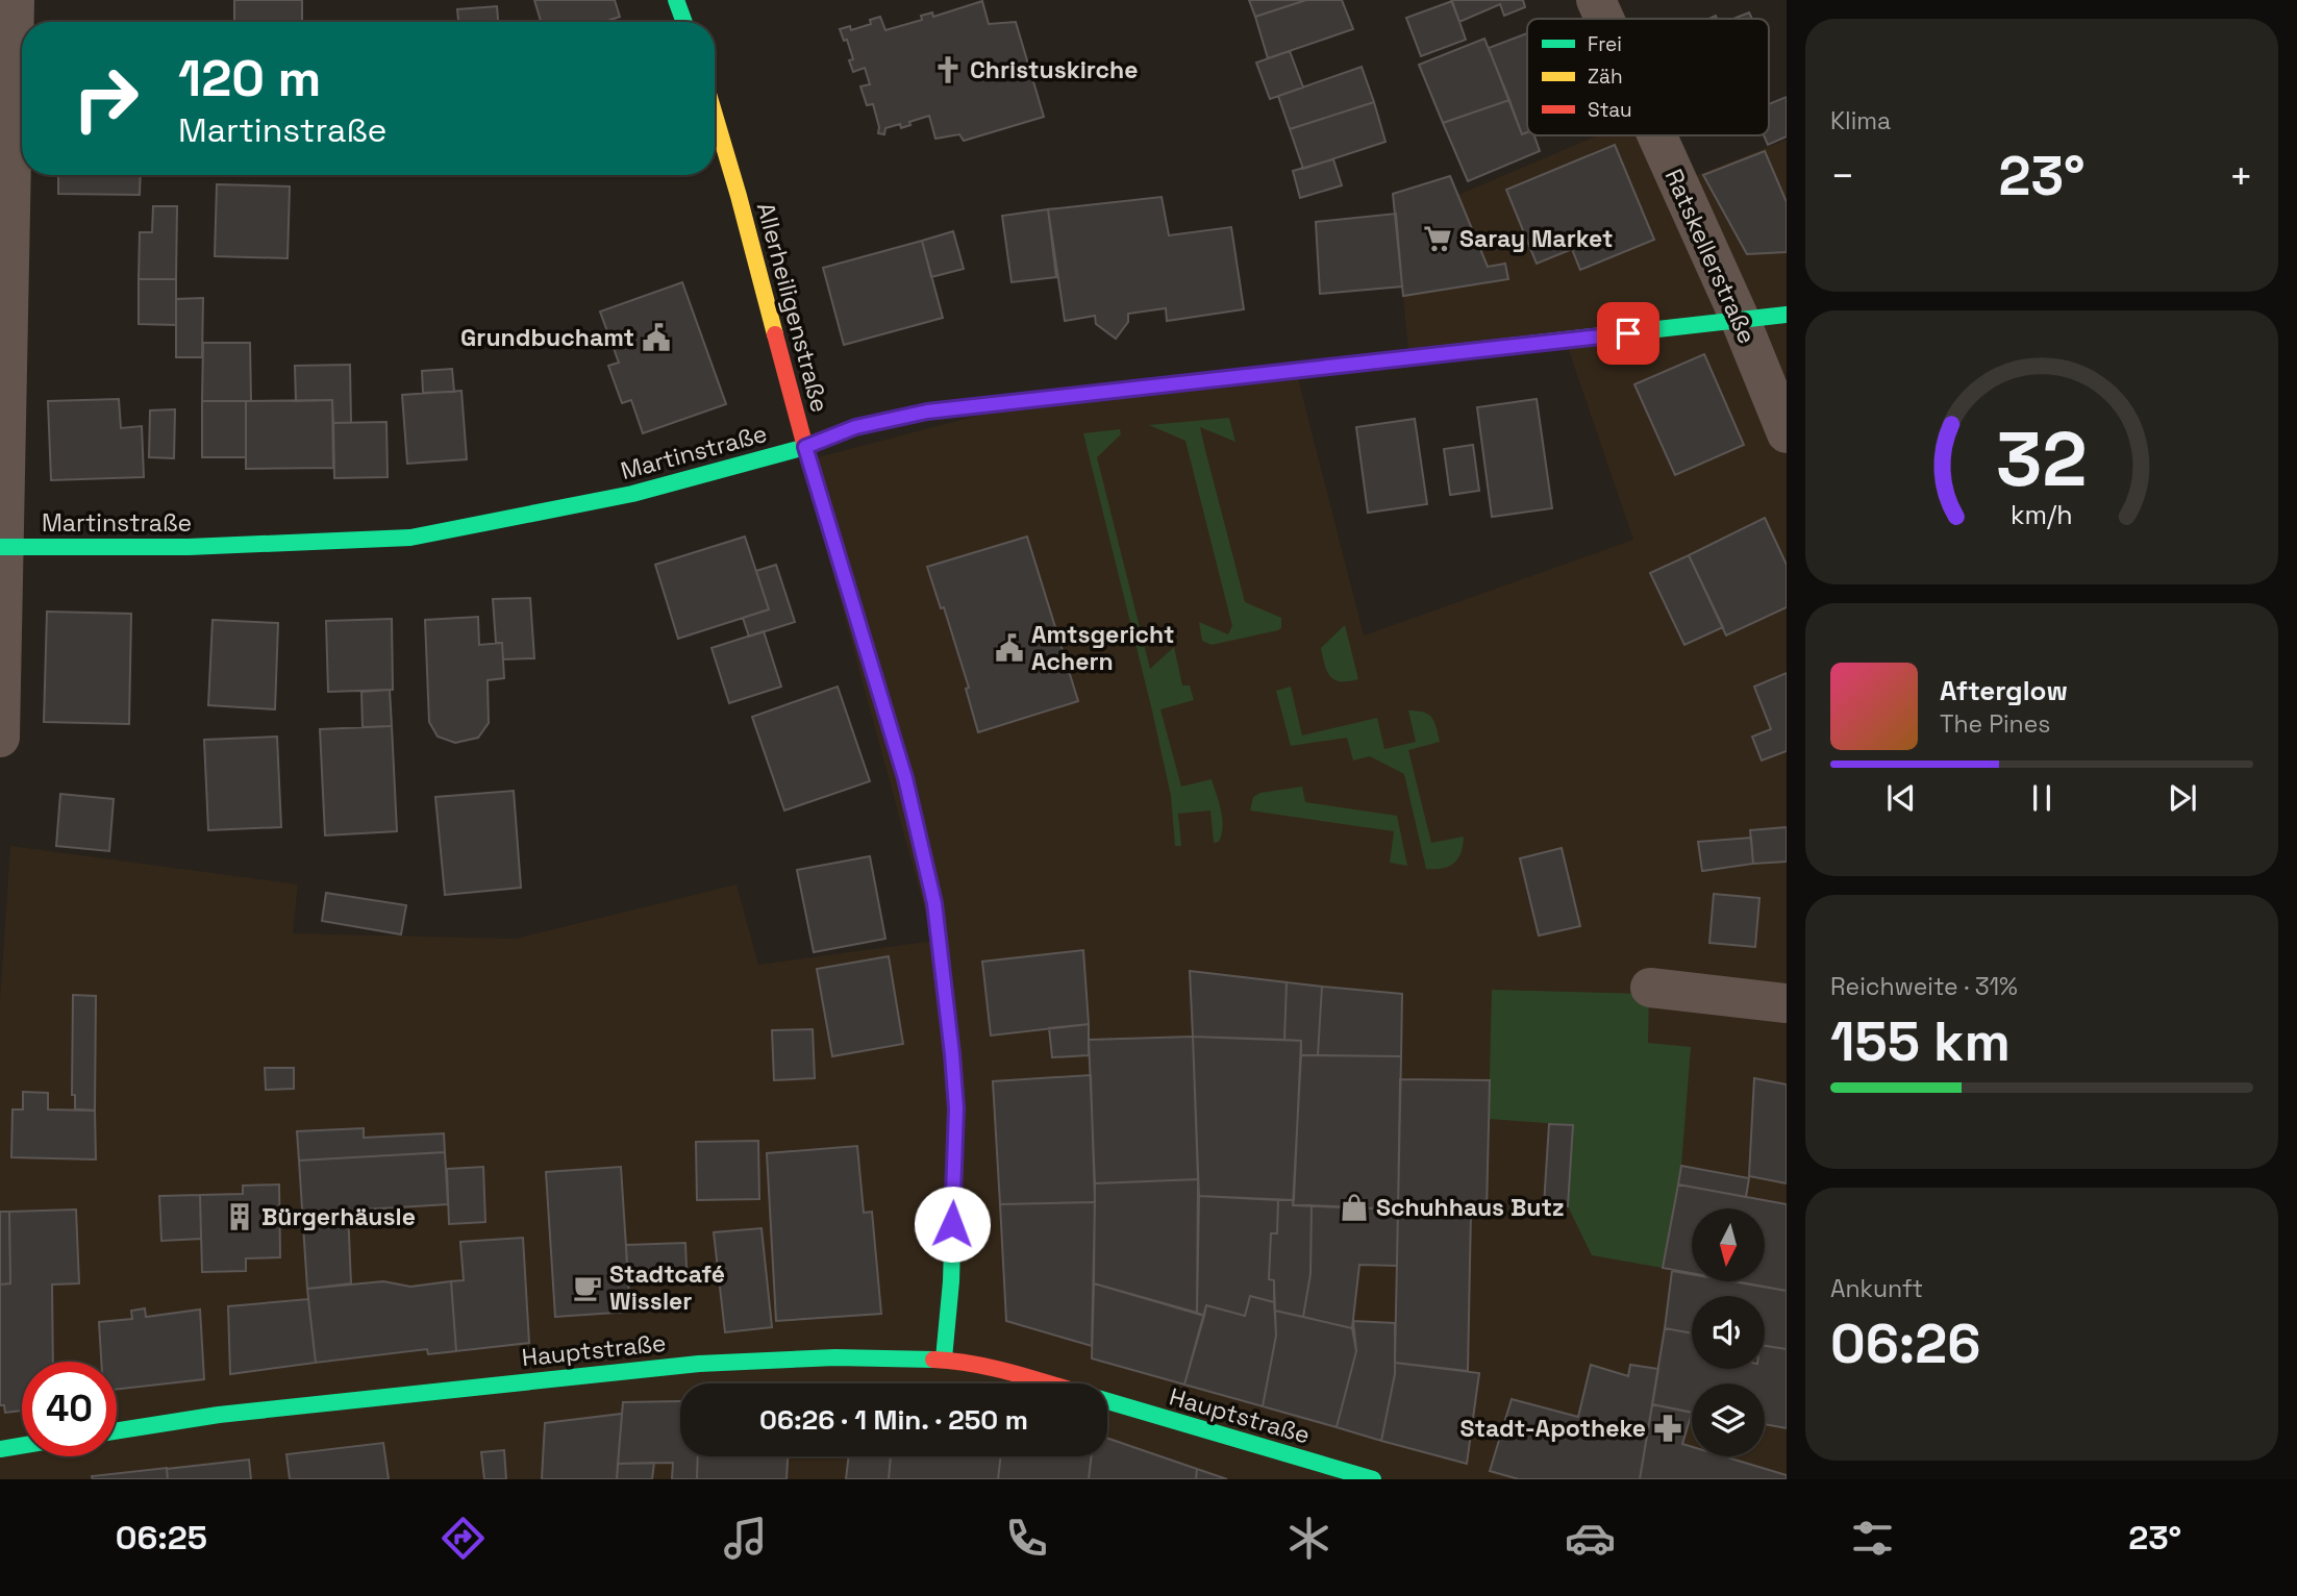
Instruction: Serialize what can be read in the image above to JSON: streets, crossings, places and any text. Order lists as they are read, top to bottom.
{
  "streets": {
    "street": [
      "Ratskellerstraße",
      "Allerheiligenstraße",
      "Martinstraße",
      "Hauptstraße"
    ]
  },
  "crossings": [
    ["Ratskellerstraße", "Martinstraße"],
    ["Allerheiligenstraße", "Martinstraße"],
    ["Allerheiligenstraße", "Hauptstraße"]
  ],
  "places": {
    "church": ["Christuskirche"],
    "supermarket": ["Saray Market"],
    "public building": ["Grundbuchamt", "Amtsgericht Achern"],
    "shop": ["Schuhhaus Butz"],
    "building": ["Bürgerhäusle"],
    "cafe": ["Stadtcafé Wissler"],
    "pharmacy": ["Stadt-Apotheke"]
  },
  "legend": ["Frei", "Zäh", "Stau"],
  "north": "bottom",
  "page": {
    "tile": [
      "Klima",
      ["Reichweite · 31%", "155 km"],
      ["Ankunft", "06:26"]
    ],
    "turn": ["120 m", "Martinstraße"],
    "heat": ["−", "23°", "+"],
    "song": ["Afterglow", "The Pines"],
    "limit": "40",
    "trip": "06:26 · 1 Min. · 250 m",
    "tabs": ["06:25", "23°"],
    "gauge": ["32", "km/h"]
  }
}
